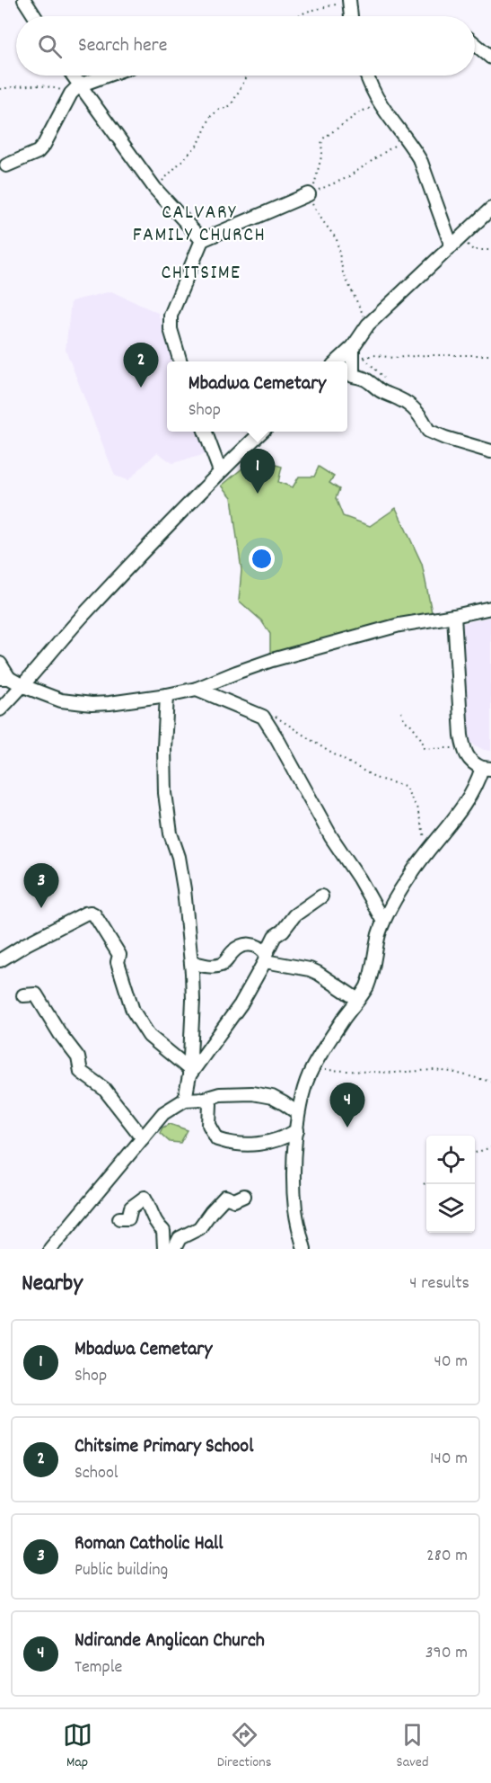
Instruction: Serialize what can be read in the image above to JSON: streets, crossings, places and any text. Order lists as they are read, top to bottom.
{
  "districts": ["CALVARY FAMILY CHURCH", "CHITSIME"],
  "page": {
    "search": "Search here",
    "pins": [
      "2",
      "1",
      "3",
      "4"
    ],
    "popup": ["Mbadwa Cemetary", "Shop"],
    "heading": ["Nearby", "4 results"],
    "list": [
      {
        "mark": "1",
        "name": "Mbadwa Cemetary",
        "note": "Shop",
        "value": "40 m"
      },
      {
        "mark": "2",
        "name": "Chitsime Primary School",
        "note": "School",
        "value": "140 m"
      },
      {
        "mark": "3",
        "name": "Roman Catholic Hall",
        "note": "Public building",
        "value": "280 m"
      },
      {
        "mark": "4",
        "name": "Ndirande Anglican Church",
        "note": "Temple",
        "value": "390 m"
      }
    ],
    "nav": ["Map", "Directions", "Saved"]
  }
}
